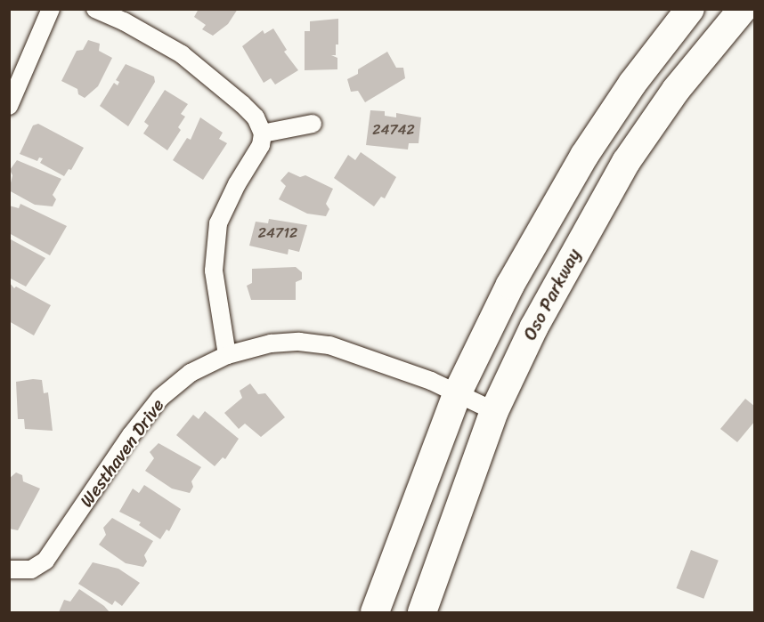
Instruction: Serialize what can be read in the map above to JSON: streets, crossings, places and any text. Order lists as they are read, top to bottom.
{
  "streets": {
    "main road": ["Oso Parkway"],
    "street": ["Westhaven Drive"]
  },
  "crossings": [
    ["Oso Parkway", "Westhaven Drive"]
  ],
  "house_numbers": ["24742", "24712"]
}
